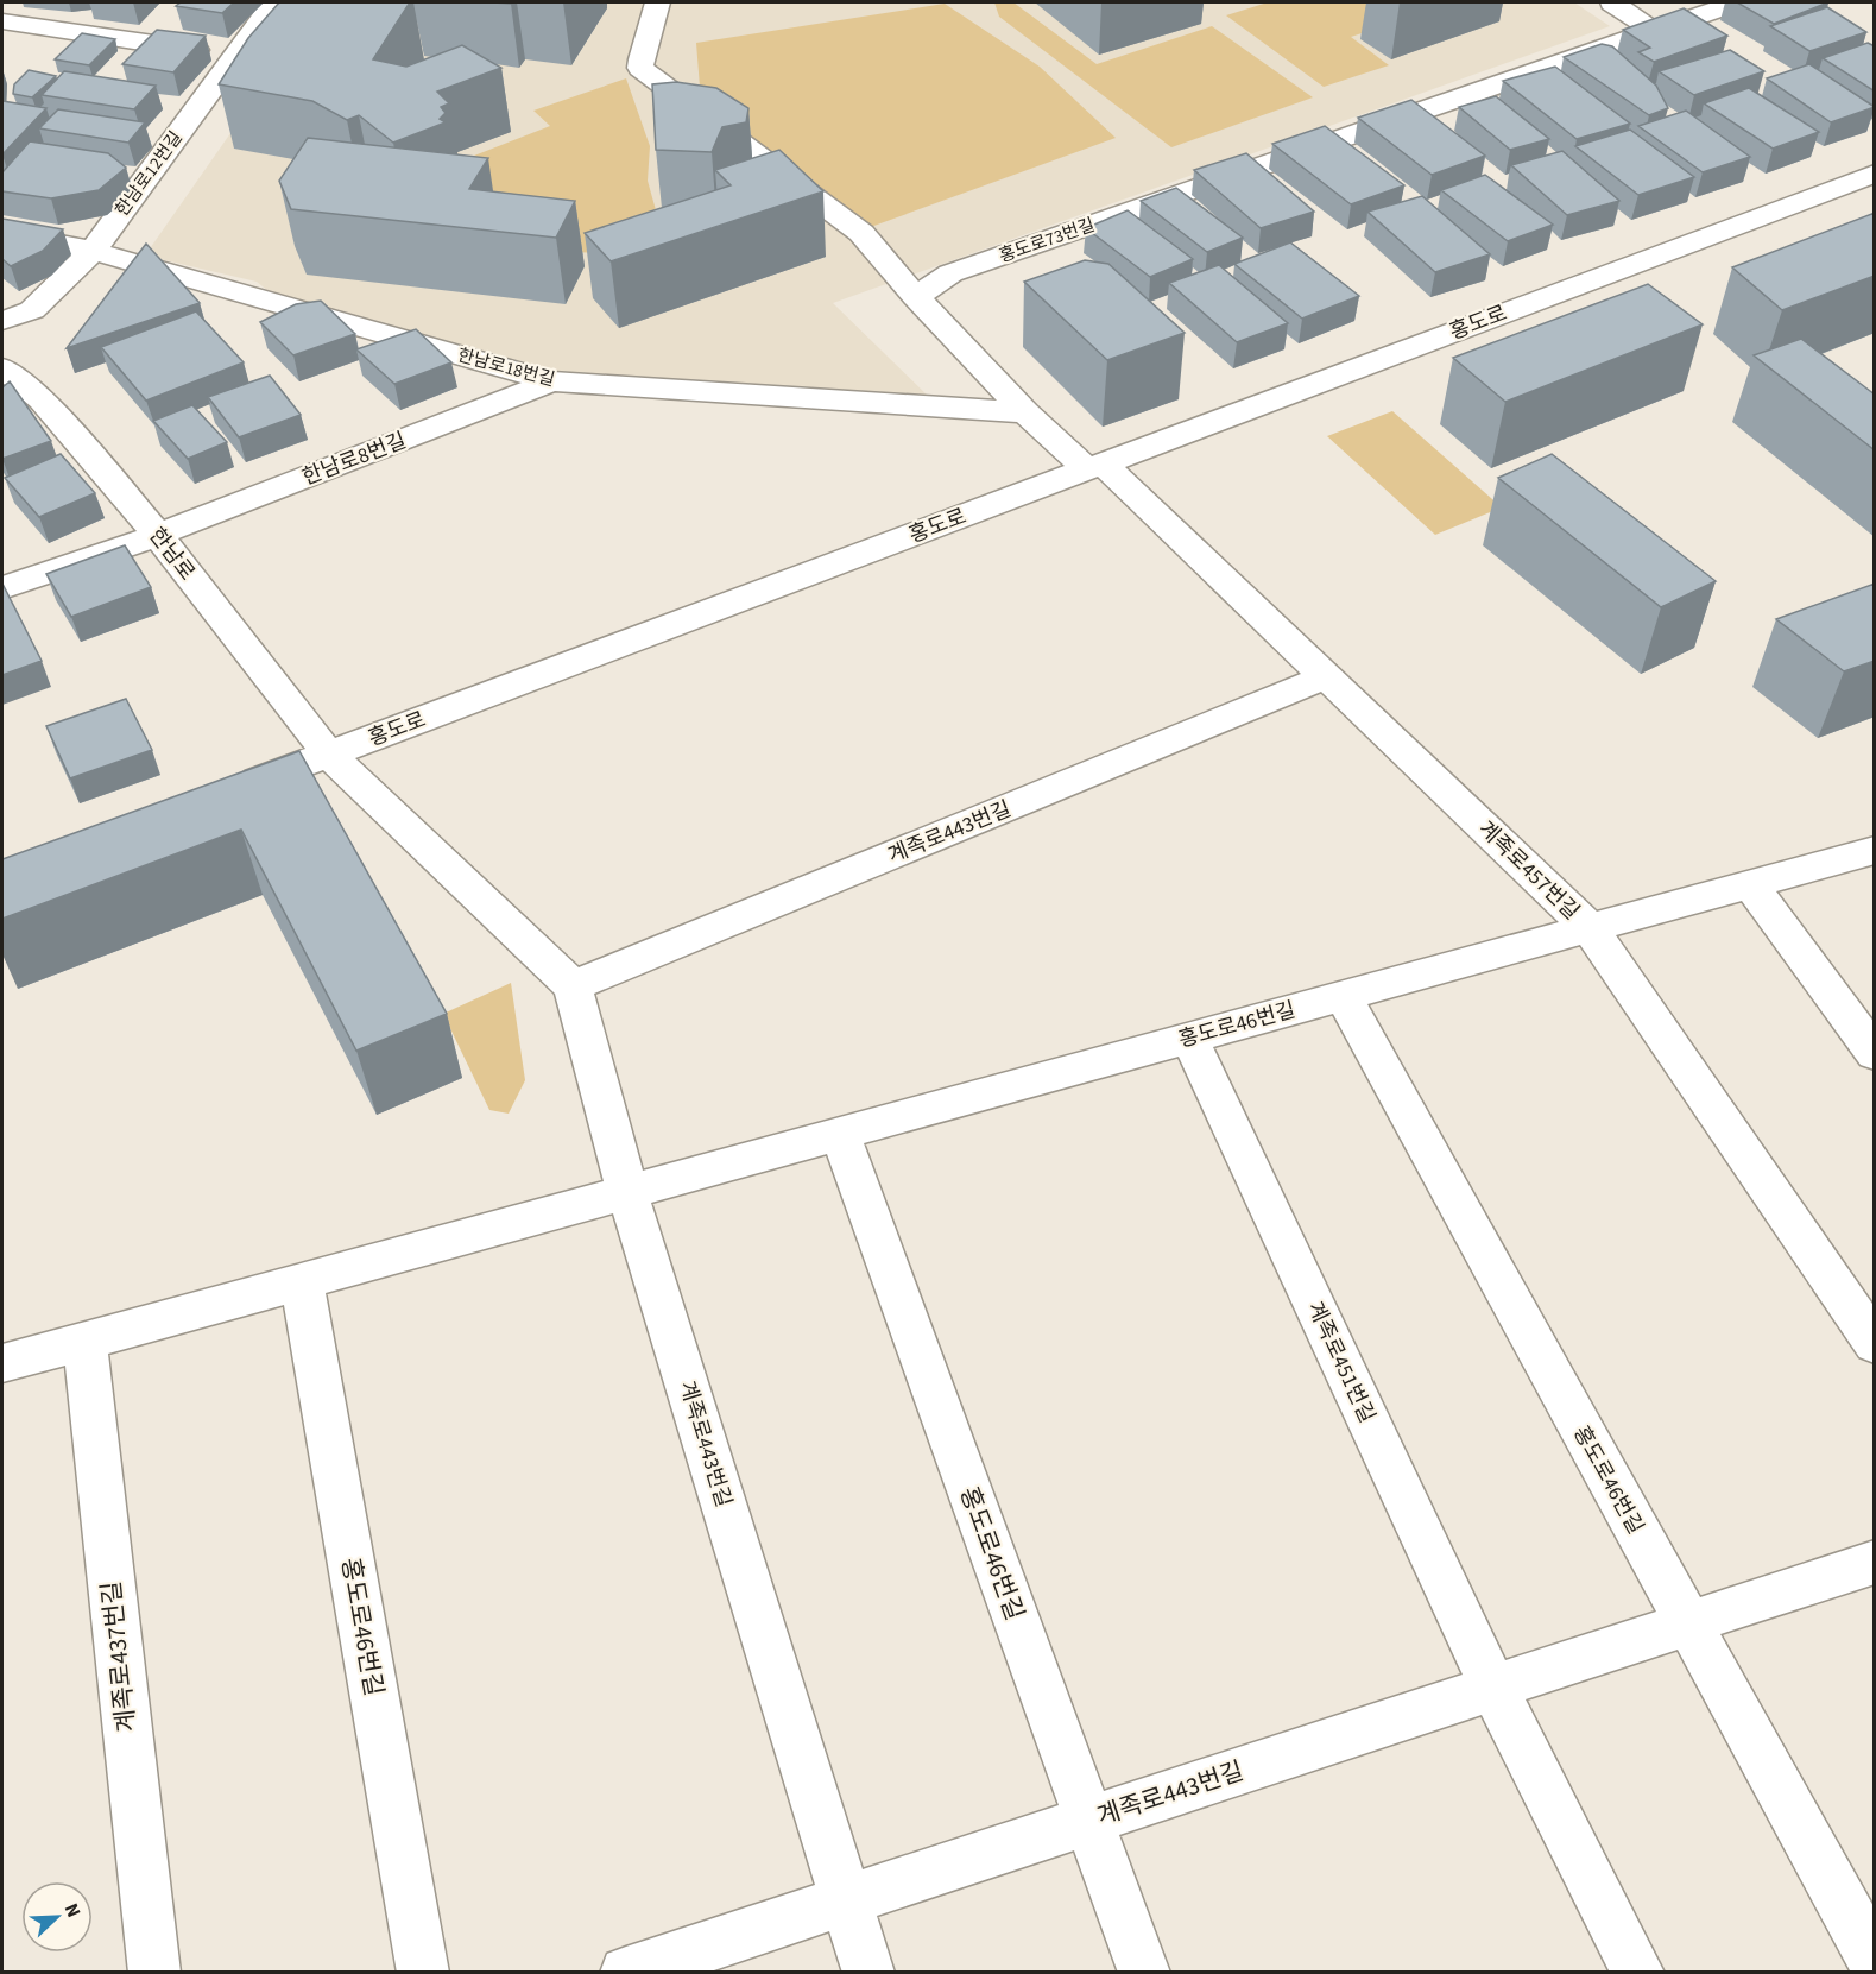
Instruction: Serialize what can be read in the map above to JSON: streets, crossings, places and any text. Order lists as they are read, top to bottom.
{
  "streets": {
    "street": [
      "한남로12번길",
      "홍도로73번길",
      "홍도로",
      "한남로18번길",
      "한남로8번길",
      "한남로",
      "계족로443번길",
      "계족로457번길",
      "홍도로46번길",
      "계족로451번길",
      "계족로437번길"
    ]
  },
  "crossings": [
    ["한남로12번길", "한남로18번길"],
    ["홍도로", "한남로"],
    ["홍도로", "계족로457번길"],
    ["한남로18번길", "한남로8번길"],
    ["한남로8번길", "한남로"],
    ["계족로443번길", "계족로457번길"],
    ["계족로443번길", "홍도로46번길"],
    ["계족로443번길", "계족로451번길"],
    ["계족로457번길", "홍도로46번길"],
    ["홍도로46번길", "계족로451번길"],
    ["홍도로46번길", "계족로437번길"]
  ],
  "north": "top right"
}
